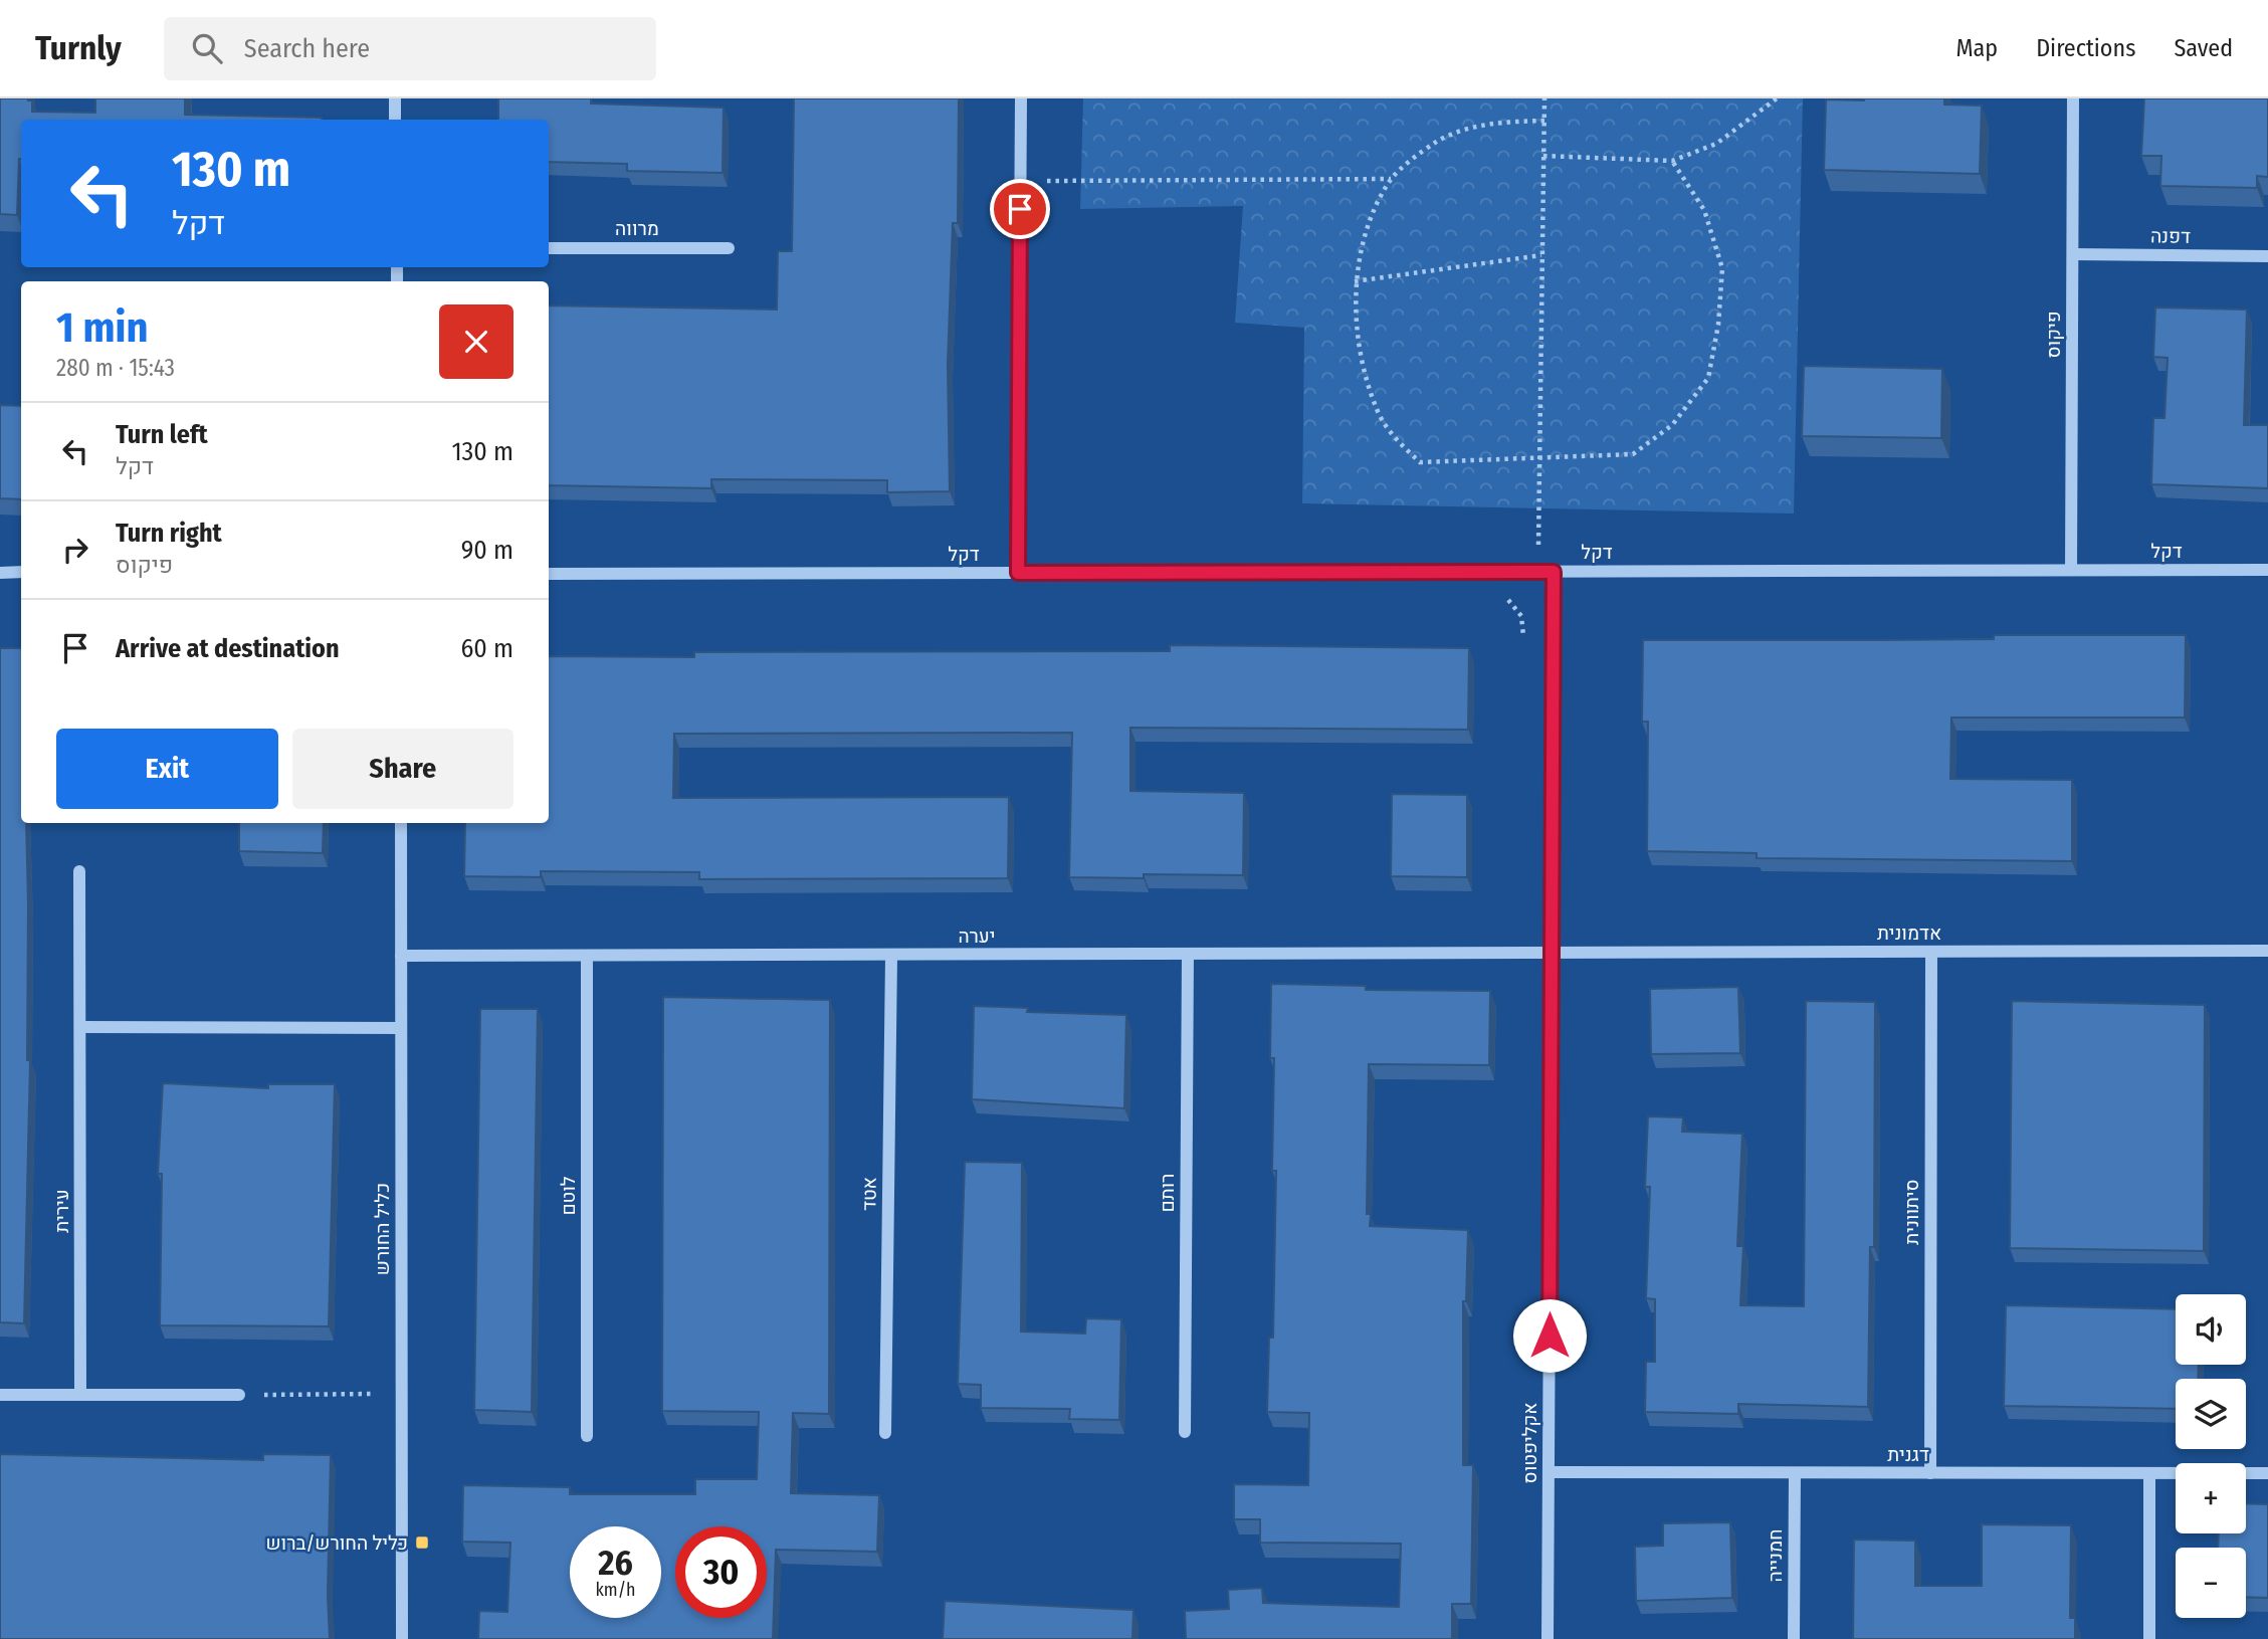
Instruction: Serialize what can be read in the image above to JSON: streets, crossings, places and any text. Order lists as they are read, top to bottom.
{
  "streets": {
    "street": [
      "מרווה",
      "דפנה",
      "פיקוס",
      "דקל",
      "אדמונית",
      "יערה",
      "רותם",
      "אטד",
      "לוטם",
      "עירית",
      "סיתוונית",
      "כליל החורש",
      "אקליפטוס",
      "דגנית",
      "חמנייה"
    ]
  },
  "crossings": [
    ["דפנה", "פיקוס"],
    ["פיקוס", "דקל"],
    ["דקל", "אקליפטוס"],
    ["אדמונית", "יערה"],
    ["אדמונית", "סיתוונית"],
    ["אדמונית", "אקליפטוס"],
    ["יערה", "רותם"],
    ["יערה", "אטד"],
    ["יערה", "לוטם"],
    ["יערה", "כליל החורש"],
    ["יערה", "אקליפטוס"],
    ["סיתוונית", "דגנית"],
    ["אקליפטוס", "דגנית"],
    ["דגנית", "חמנייה"]
  ],
  "places": {
    "transit": ["כליל החורש/ברוש"]
  },
  "page": {
    "header": "Turnly",
    "search": "Search here",
    "nav": ["Map", "Directions", "Saved"],
    "turn": ["130 m", "דקל"],
    "heading": ["1 min", "280 m · 15:43"],
    "list": [
      {
        "name": "Turn left",
        "note": "דקל",
        "value": "130 m"
      },
      {
        "name": "Turn right",
        "note": "פיקוס",
        "value": "90 m"
      },
      {
        "name": "Arrive at destination",
        "value": "60 m"
      }
    ],
    "buttons": ["Exit", "Share"],
    "map_buttons": ["+", "−"],
    "speed": "26 km/h",
    "limit": "30"
  }
}
